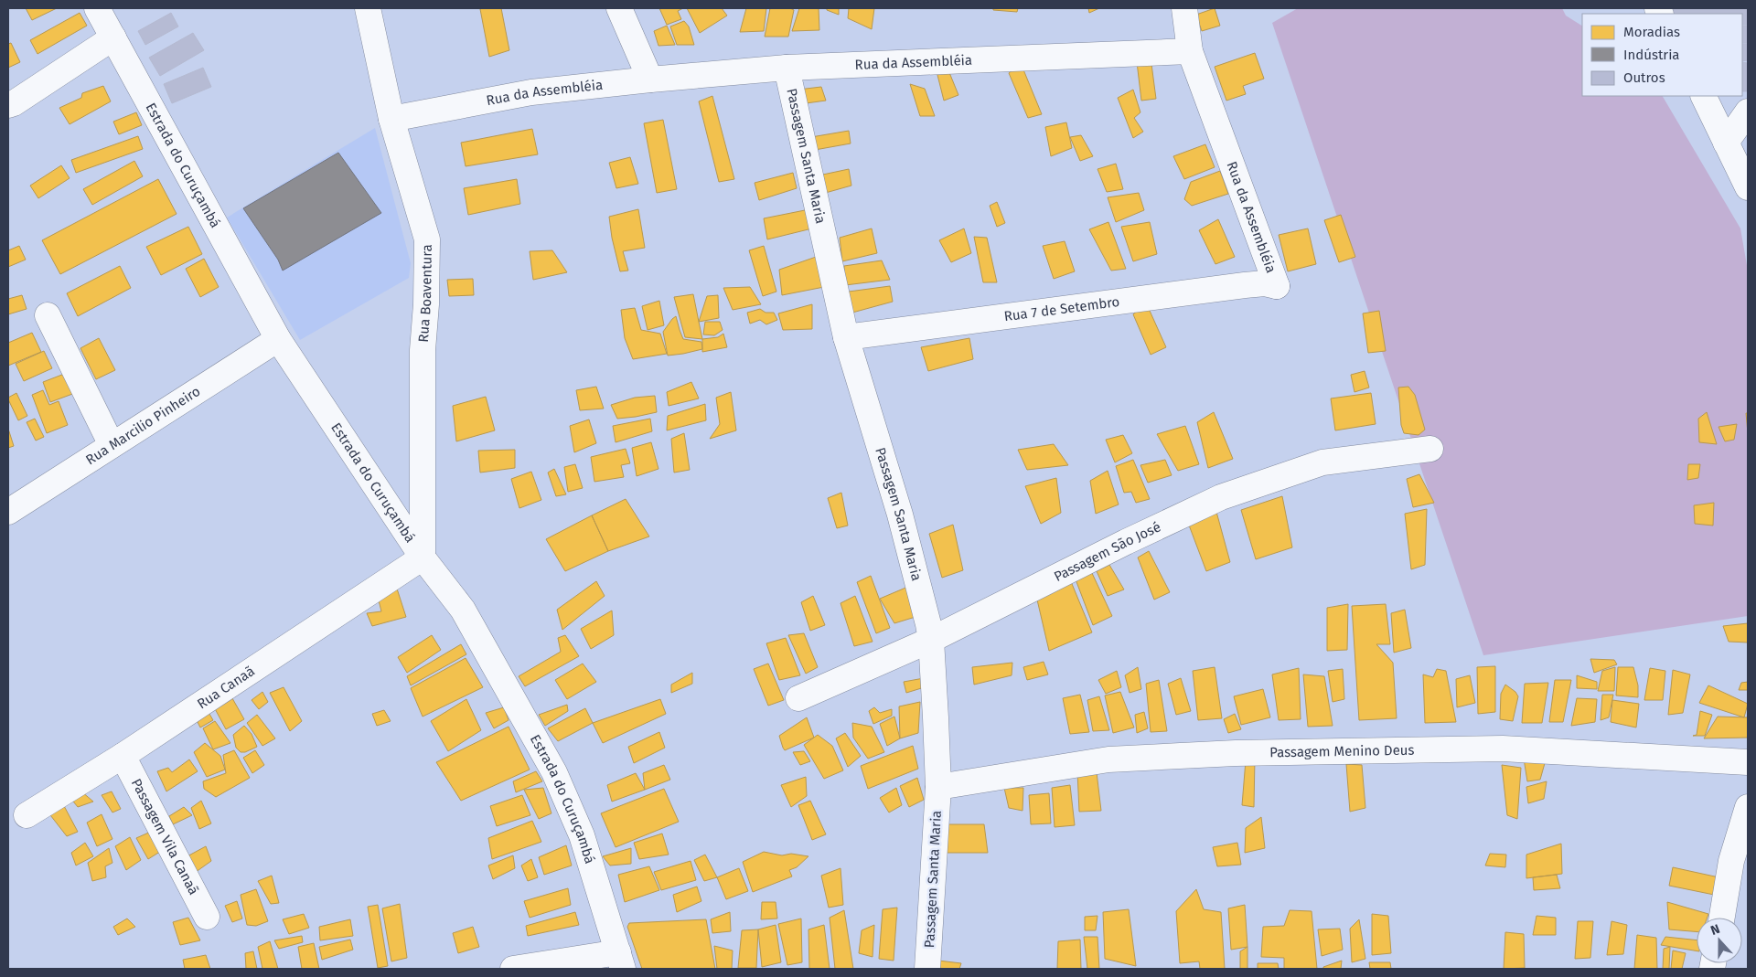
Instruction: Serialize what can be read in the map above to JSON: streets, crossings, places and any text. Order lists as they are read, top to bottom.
{
  "streets": {
    "street": [
      "Rua da Assembléia",
      "Passagem Santa Maria",
      "Estrada do Curuçambá",
      "Rua Boaventura",
      "Rua 7 de Setembro",
      "Rua Marcilio Pinheiro",
      "Passagem São José",
      "Rua Canaã",
      "Passagem Menino Deus",
      "Passagem Vila Canaã"
    ]
  },
  "crossings": [
    ["Rua da Assembléia", "Passagem Santa Maria"],
    ["Rua da Assembléia", "Rua Boaventura"],
    ["Rua da Assembléia", "Rua 7 de Setembro"],
    ["Passagem Santa Maria", "Rua 7 de Setembro"],
    ["Passagem Santa Maria", "Passagem São José"],
    ["Passagem Santa Maria", "Passagem Menino Deus"],
    ["Estrada do Curuçambá", "Rua Boaventura"],
    ["Estrada do Curuçambá", "Rua Marcilio Pinheiro"],
    ["Estrada do Curuçambá", "Rua Canaã"],
    ["Rua Boaventura", "Rua Canaã"],
    ["Rua Canaã", "Passagem Vila Canaã"]
  ],
  "legend": ["Moradias", "Indústria", "Outros"],
  "north": "top"
}
